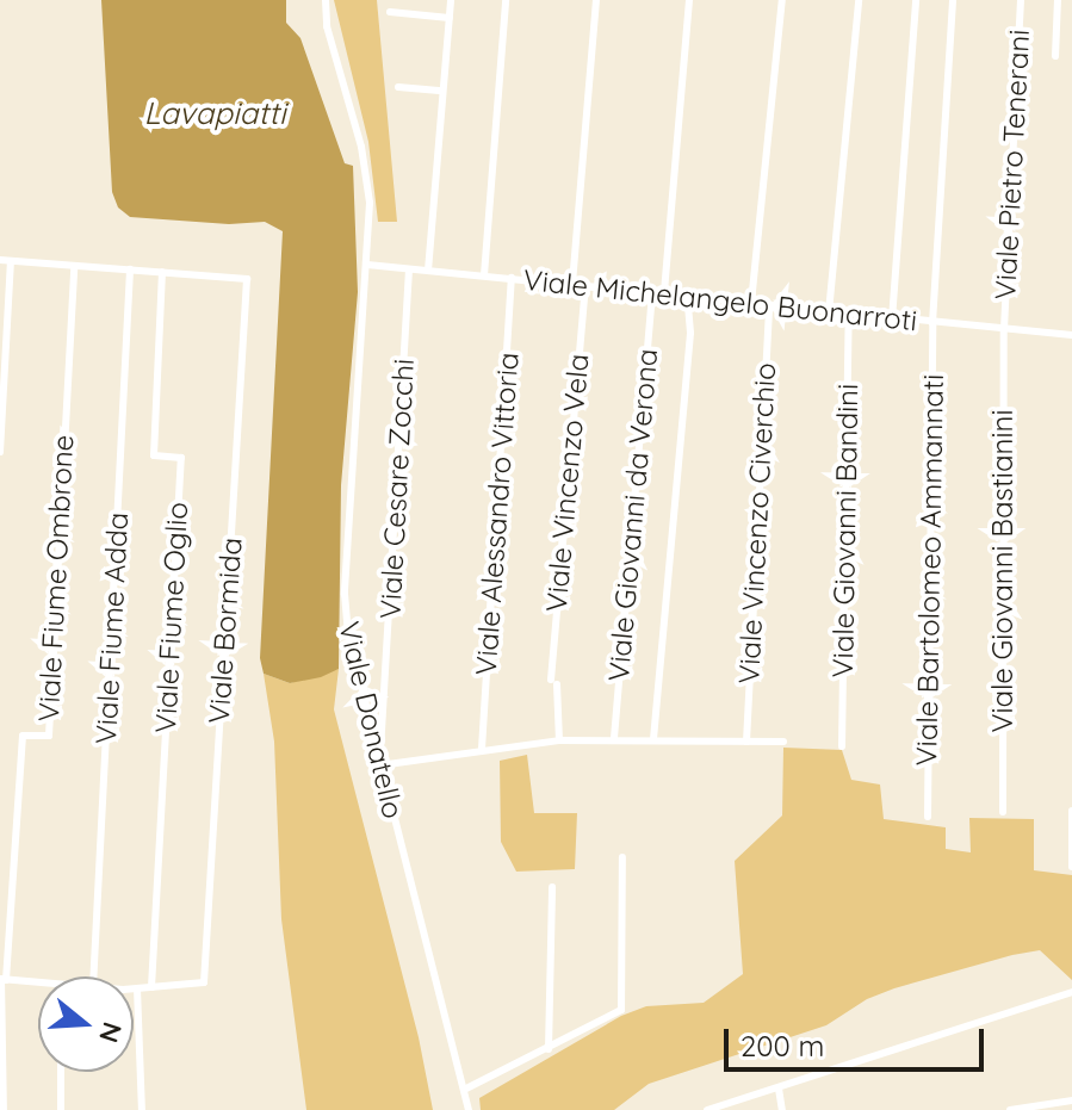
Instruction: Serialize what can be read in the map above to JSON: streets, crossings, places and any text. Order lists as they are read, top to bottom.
{
  "streets": {
    "street": [
      "Viale Pietro Tenerani",
      "Viale Michelangelo Buonarroti",
      "Viale Vincenzo Vela",
      "Viale Cesare Zocchi",
      "Viale Alessandro Vittoria",
      "Viale Giovanni da Verona",
      "Viale Vincenzo Civerchio",
      "Viale Giovanni Bandini",
      "Viale Bartolomeo Ammannati",
      "Viale Giovanni Bastianini",
      "Viale Fiume Ombrone",
      "Viale Fiume Oglio",
      "Viale Fiume Adda",
      "Viale Bormida",
      "Viale Donatello"
    ]
  },
  "crossings": [
    ["Viale Pietro Tenerani", "Viale Michelangelo Buonarroti"],
    ["Viale Pietro Tenerani", "Viale Giovanni Bastianini"],
    ["Viale Michelangelo Buonarroti", "Viale Vincenzo Vela"],
    ["Viale Michelangelo Buonarroti", "Viale Cesare Zocchi"],
    ["Viale Michelangelo Buonarroti", "Viale Alessandro Vittoria"],
    ["Viale Michelangelo Buonarroti", "Viale Giovanni da Verona"],
    ["Viale Michelangelo Buonarroti", "Viale Vincenzo Civerchio"],
    ["Viale Michelangelo Buonarroti", "Viale Giovanni Bandini"],
    ["Viale Michelangelo Buonarroti", "Viale Bartolomeo Ammannati"],
    ["Viale Michelangelo Buonarroti", "Viale Giovanni Bastianini"],
    ["Viale Michelangelo Buonarroti", "Viale Donatello"],
    ["Viale Cesare Zocchi", "Viale Donatello"],
    ["Viale Fiume Oglio", "Viale Bormida"]
  ],
  "water": ["Lavapiatti"],
  "scale_bar": "200 m",
  "north": "right"
}
